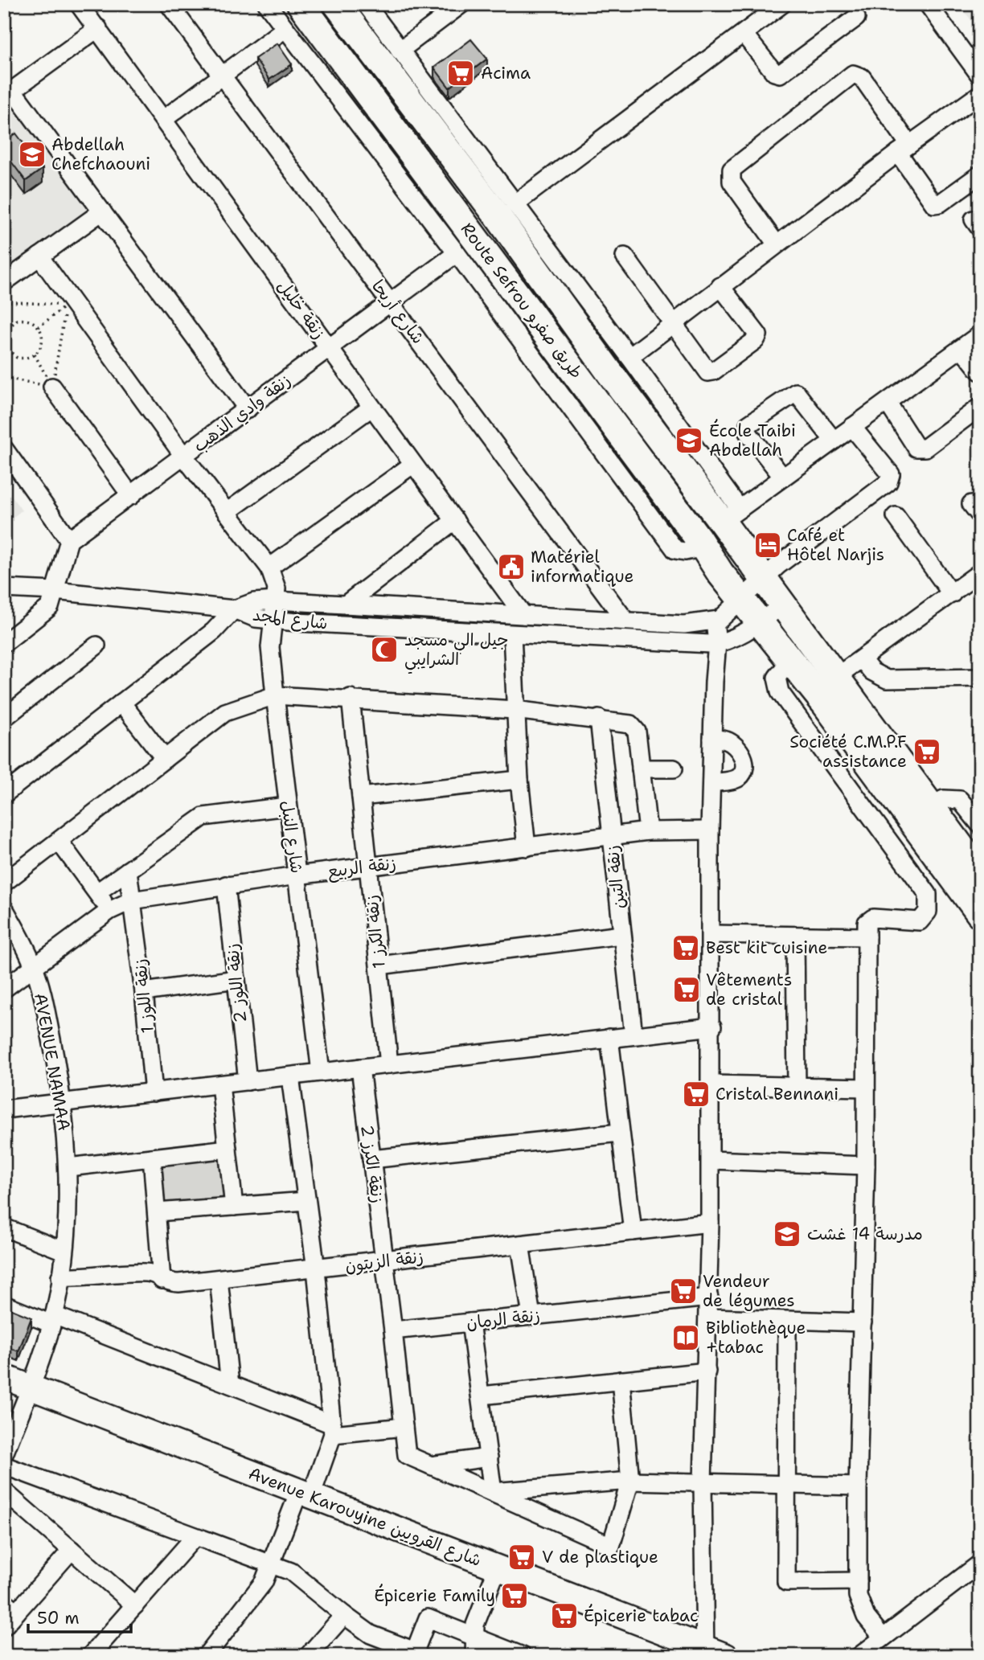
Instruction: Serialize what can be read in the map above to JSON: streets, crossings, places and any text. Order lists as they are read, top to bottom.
{
  "streets": {
    "main road": ["Route Sefrou طريق صفرو"],
    "street": [
      "زنقة خليل",
      "شارع أريحا",
      "زنقة وادي الذهب",
      "شارع المجد",
      "شارع النبل",
      "زنقة الربيع",
      "زنقة التين",
      "زنقة الكرز 1",
      "زنقة اللوز 2",
      "زنقة اللوز 1",
      "AVENUE NAMAA",
      "زنقة الكرز 2",
      "زنقة الزيتون",
      "زنقة الرمان",
      "Avenue Karouyine شارع القرويين"
    ]
  },
  "crossings": [
    ["Route Sefrou طريق صفرو", "شارع المجد"],
    ["زنقة خليل", "زنقة وادي الذهب"],
    ["زنقة خليل", "شارع المجد"],
    ["شارع أريحا", "زنقة وادي الذهب"],
    ["شارع أريحا", "شارع المجد"],
    ["شارع المجد", "شارع النبل"],
    ["شارع النبل", "زنقة الربيع"],
    ["زنقة الربيع", "زنقة التين"],
    ["زنقة الربيع", "زنقة الكرز 1"],
    ["زنقة الربيع", "زنقة اللوز 2"],
    ["زنقة الربيع", "زنقة اللوز 1"],
    ["زنقة الربيع", "AVENUE NAMAA"],
    ["AVENUE NAMAA", "زنقة الزيتون"],
    ["AVENUE NAMAA", "Avenue Karouyine شارع القرويين"],
    ["زنقة الكرز 2", "زنقة الزيتون"],
    ["زنقة الكرز 2", "زنقة الرمان"]
  ],
  "places": {
    "supermarket": [
      "Acima",
      "Société C.M.P.F assistance",
      "Best kit cuisine",
      "Vêtements de cristal",
      "Cristal Bennani",
      "Vendeur de légumes",
      "V de plastique",
      "Épicerie Family",
      "Épicerie tabac"
    ],
    "school or university": ["Abdellah Chefchaouni", "École Taibi Abdellah", "مدرسة 14 غشت"],
    "hotel": ["Café et Hôtel Narjis"],
    "public building": ["Matériel informatique"],
    "mosque": ["جيل الي مسجد الشرايبي"],
    "library": ["Bibliothèque +tabac"]
  },
  "scale_bar": "50 m"
}
